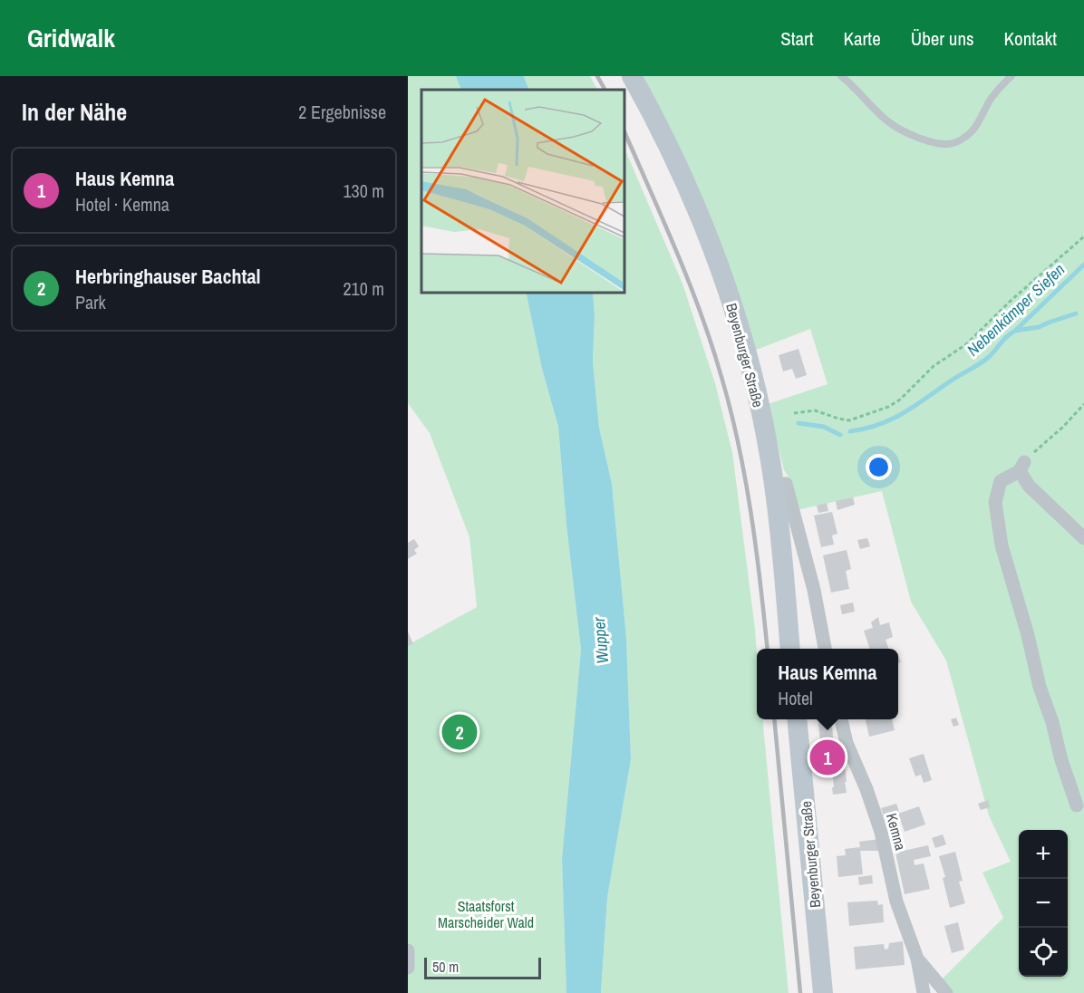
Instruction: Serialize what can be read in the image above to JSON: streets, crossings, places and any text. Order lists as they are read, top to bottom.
{
  "streets": {
    "main road": ["Beyenburger Straße"],
    "street": ["Kemna"]
  },
  "water": ["Nebenkämper Siefen", "Wupper"],
  "parks": ["Staatsforst Marscheider Wald"],
  "scale_bar": "50 m",
  "page": {
    "header": "Gridwalk",
    "nav": [
      "Start",
      "Karte",
      "Über uns",
      "Kontakt"
    ],
    "heading": ["In der Nähe", "2 Ergebnisse"],
    "list": [
      {
        "mark": "1",
        "name": "Haus Kemna",
        "note": "Hotel · Kemna",
        "value": "130 m"
      },
      {
        "mark": "2",
        "name": "Herbringhauser Bachtal",
        "note": "Park",
        "value": "210 m"
      }
    ],
    "popup": ["Haus Kemna", "Hotel"],
    "pins": ["2", "1"],
    "map_buttons": ["+", "−"],
    "scale": "50 m"
  }
}
